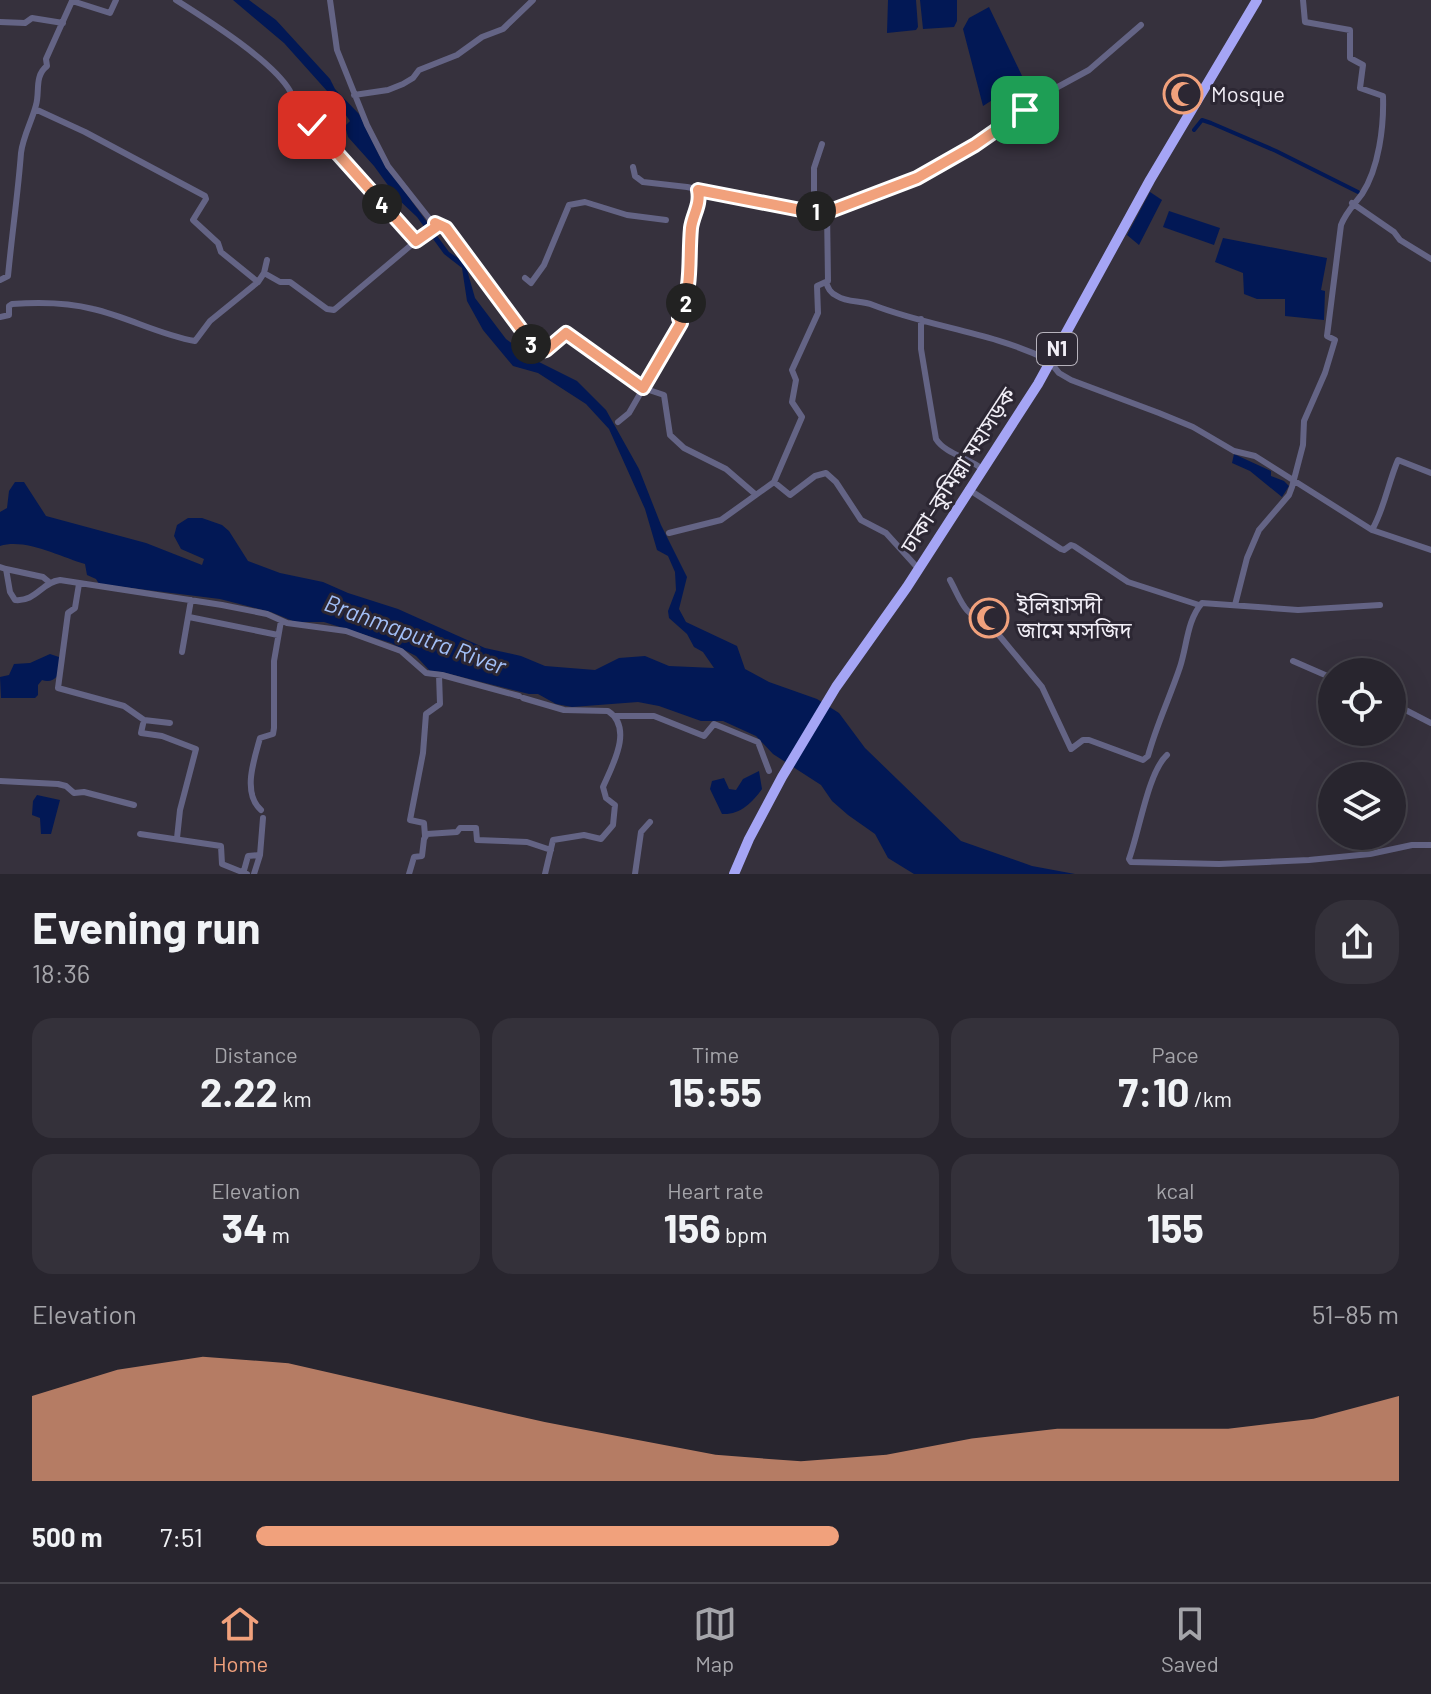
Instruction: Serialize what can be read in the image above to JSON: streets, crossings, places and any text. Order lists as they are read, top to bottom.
{
  "streets": {
    "highway": ["N1", "ঢাকা–কুমিল্লা মহাসড়ক"]
  },
  "water": ["Brahmaputra River"],
  "places": {
    "mosque": ["Mosque", "ইলিয়াসদী জামে মসজিদ"]
  },
  "page": {
    "pins": [
      "4",
      "1",
      "2",
      "3"
    ],
    "heading": ["Evening run", "18:36"],
    "stats": [
      ["Distance", "2.22 km"],
      ["Time", "15:55"],
      ["Pace", "7:10 /km"],
      ["Elevation", "34 m"],
      ["Heart rate", "156 bpm"],
      ["kcal", "155"]
    ],
    "chart": ["Elevation", "51–85 m"],
    "list": [
      {
        "name": "500 m",
        "note": "7:51"
      }
    ],
    "tabs": ["Home", "Map", "Saved"]
  }
}
